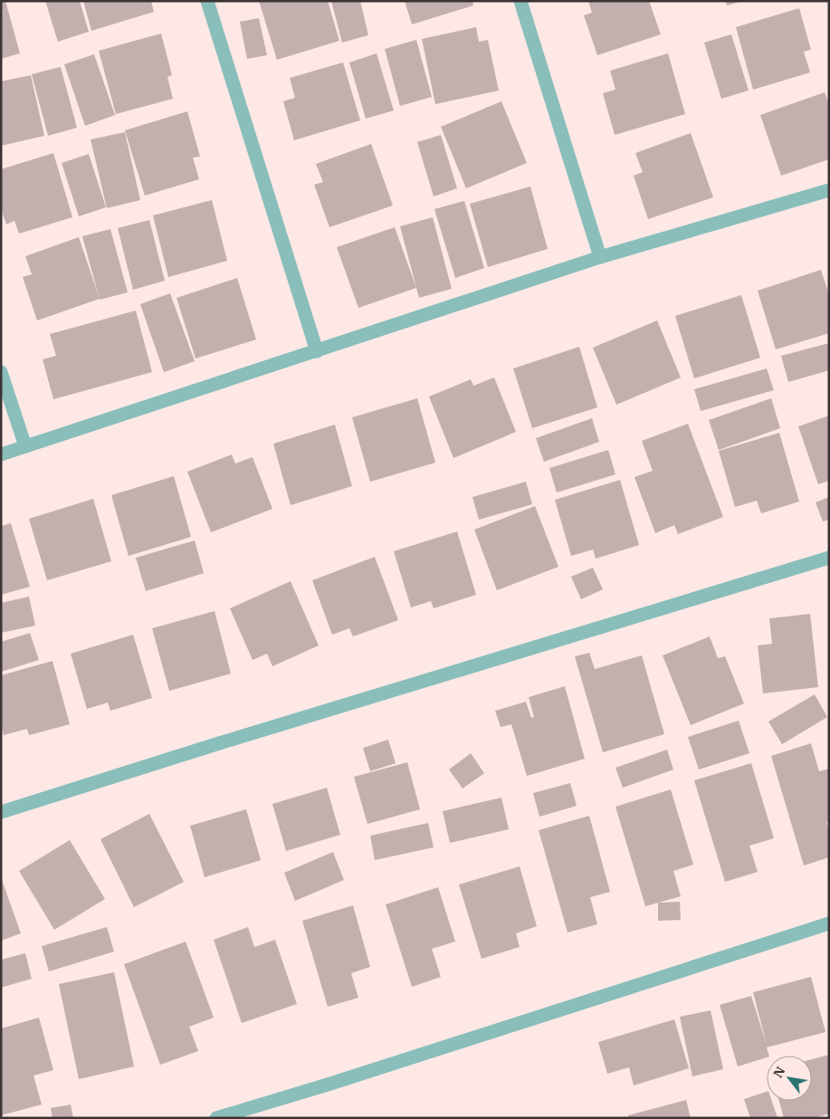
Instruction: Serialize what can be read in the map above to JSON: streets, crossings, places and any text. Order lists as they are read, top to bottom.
{
  "north": "top left"
}
